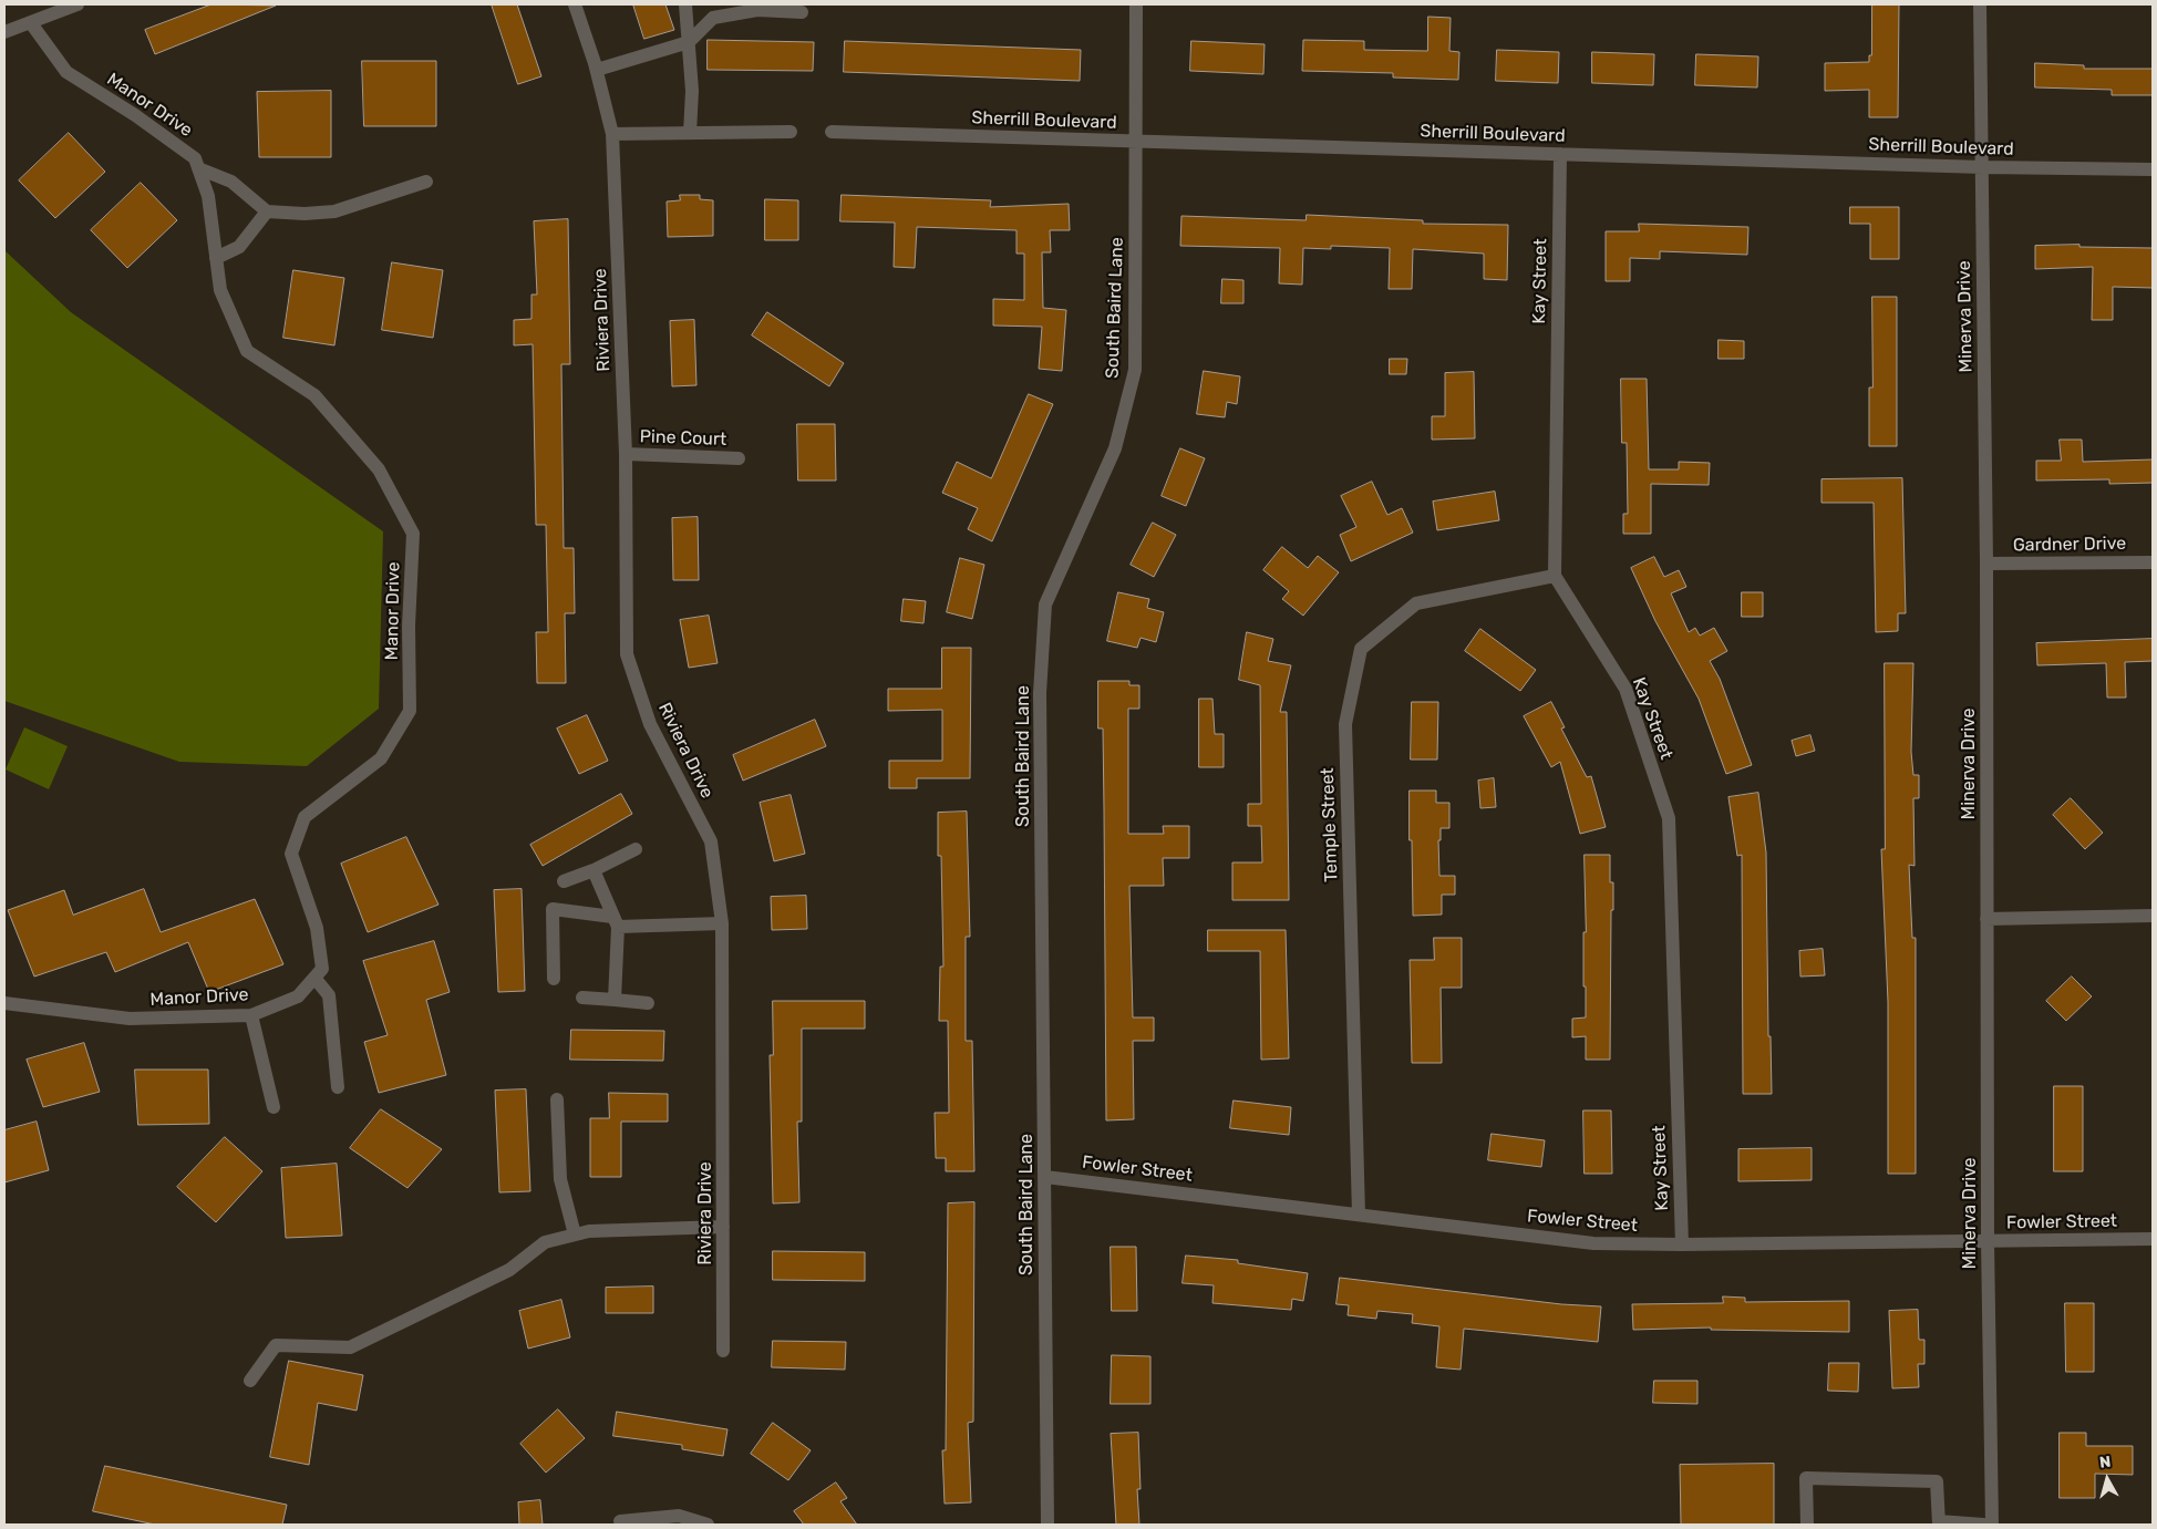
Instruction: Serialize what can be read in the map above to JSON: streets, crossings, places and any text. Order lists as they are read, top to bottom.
{
  "streets": {
    "street": [
      "Manor Drive",
      "Sherrill Boulevard",
      "Kay Street",
      "South Baird Lane",
      "Minerva Drive",
      "Riviera Drive",
      "Pine Court",
      "Gardner Drive",
      "Temple Street",
      "Fowler Street"
    ]
  },
  "crossings": [
    ["Sherrill Boulevard", "Kay Street"],
    ["Sherrill Boulevard", "South Baird Lane"],
    ["Sherrill Boulevard", "Minerva Drive"],
    ["Kay Street", "Temple Street"],
    ["Kay Street", "Fowler Street"],
    ["South Baird Lane", "Fowler Street"],
    ["Minerva Drive", "Gardner Drive"],
    ["Minerva Drive", "Fowler Street"],
    ["Riviera Drive", "Pine Court"],
    ["Temple Street", "Fowler Street"]
  ],
  "north": "top"
}
